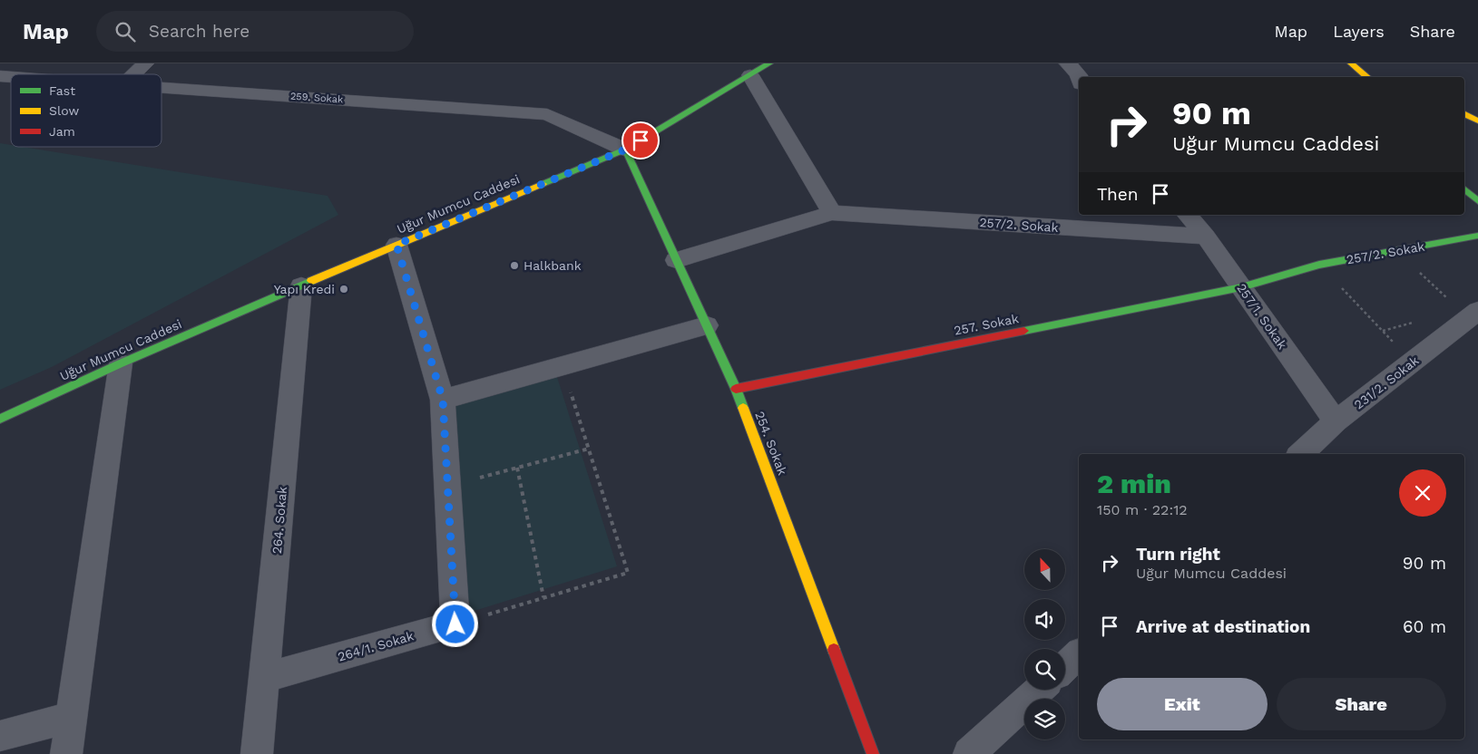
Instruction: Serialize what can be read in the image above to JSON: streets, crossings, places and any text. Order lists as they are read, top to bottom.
{
  "streets": {
    "street": [
      "259. Sokak",
      "Uğur Mumcu Caddesi",
      "257/2. Sokak",
      "257/1. Sokak",
      "257. Sokak",
      "231/2. Sokak",
      "254. Sokak",
      "264. Sokak",
      "264/1. Sokak"
    ]
  },
  "crossings": [
    ["259. Sokak", "Uğur Mumcu Caddesi"],
    ["259. Sokak", "254. Sokak"],
    ["Uğur Mumcu Caddesi", "254. Sokak"],
    ["Uğur Mumcu Caddesi", "264. Sokak"],
    ["257/2. Sokak", "257/1. Sokak"],
    ["257/2. Sokak", "257. Sokak"],
    ["257/2. Sokak", "254. Sokak"],
    ["257/1. Sokak", "257. Sokak"],
    ["257/1. Sokak", "231/2. Sokak"],
    ["257. Sokak", "254. Sokak"],
    ["264. Sokak", "264/1. Sokak"]
  ],
  "places": ["Halkbank", "Yapı Kredi"],
  "legend": ["Fast", "Slow", "Jam"],
  "north": "top",
  "page": {
    "header": "Map",
    "search": "Search here",
    "nav": ["Map", "Layers", "Share"],
    "turn": ["90 m", "Uğur Mumcu Caddesi"],
    "then": "Then",
    "heading": ["2 min", "150 m · 22:12"],
    "list": [
      {
        "name": "Turn right",
        "note": "Uğur Mumcu Caddesi",
        "value": "90 m"
      },
      {
        "name": "Arrive at destination",
        "value": "60 m"
      }
    ],
    "buttons": ["Exit", "Share"]
  }
}
